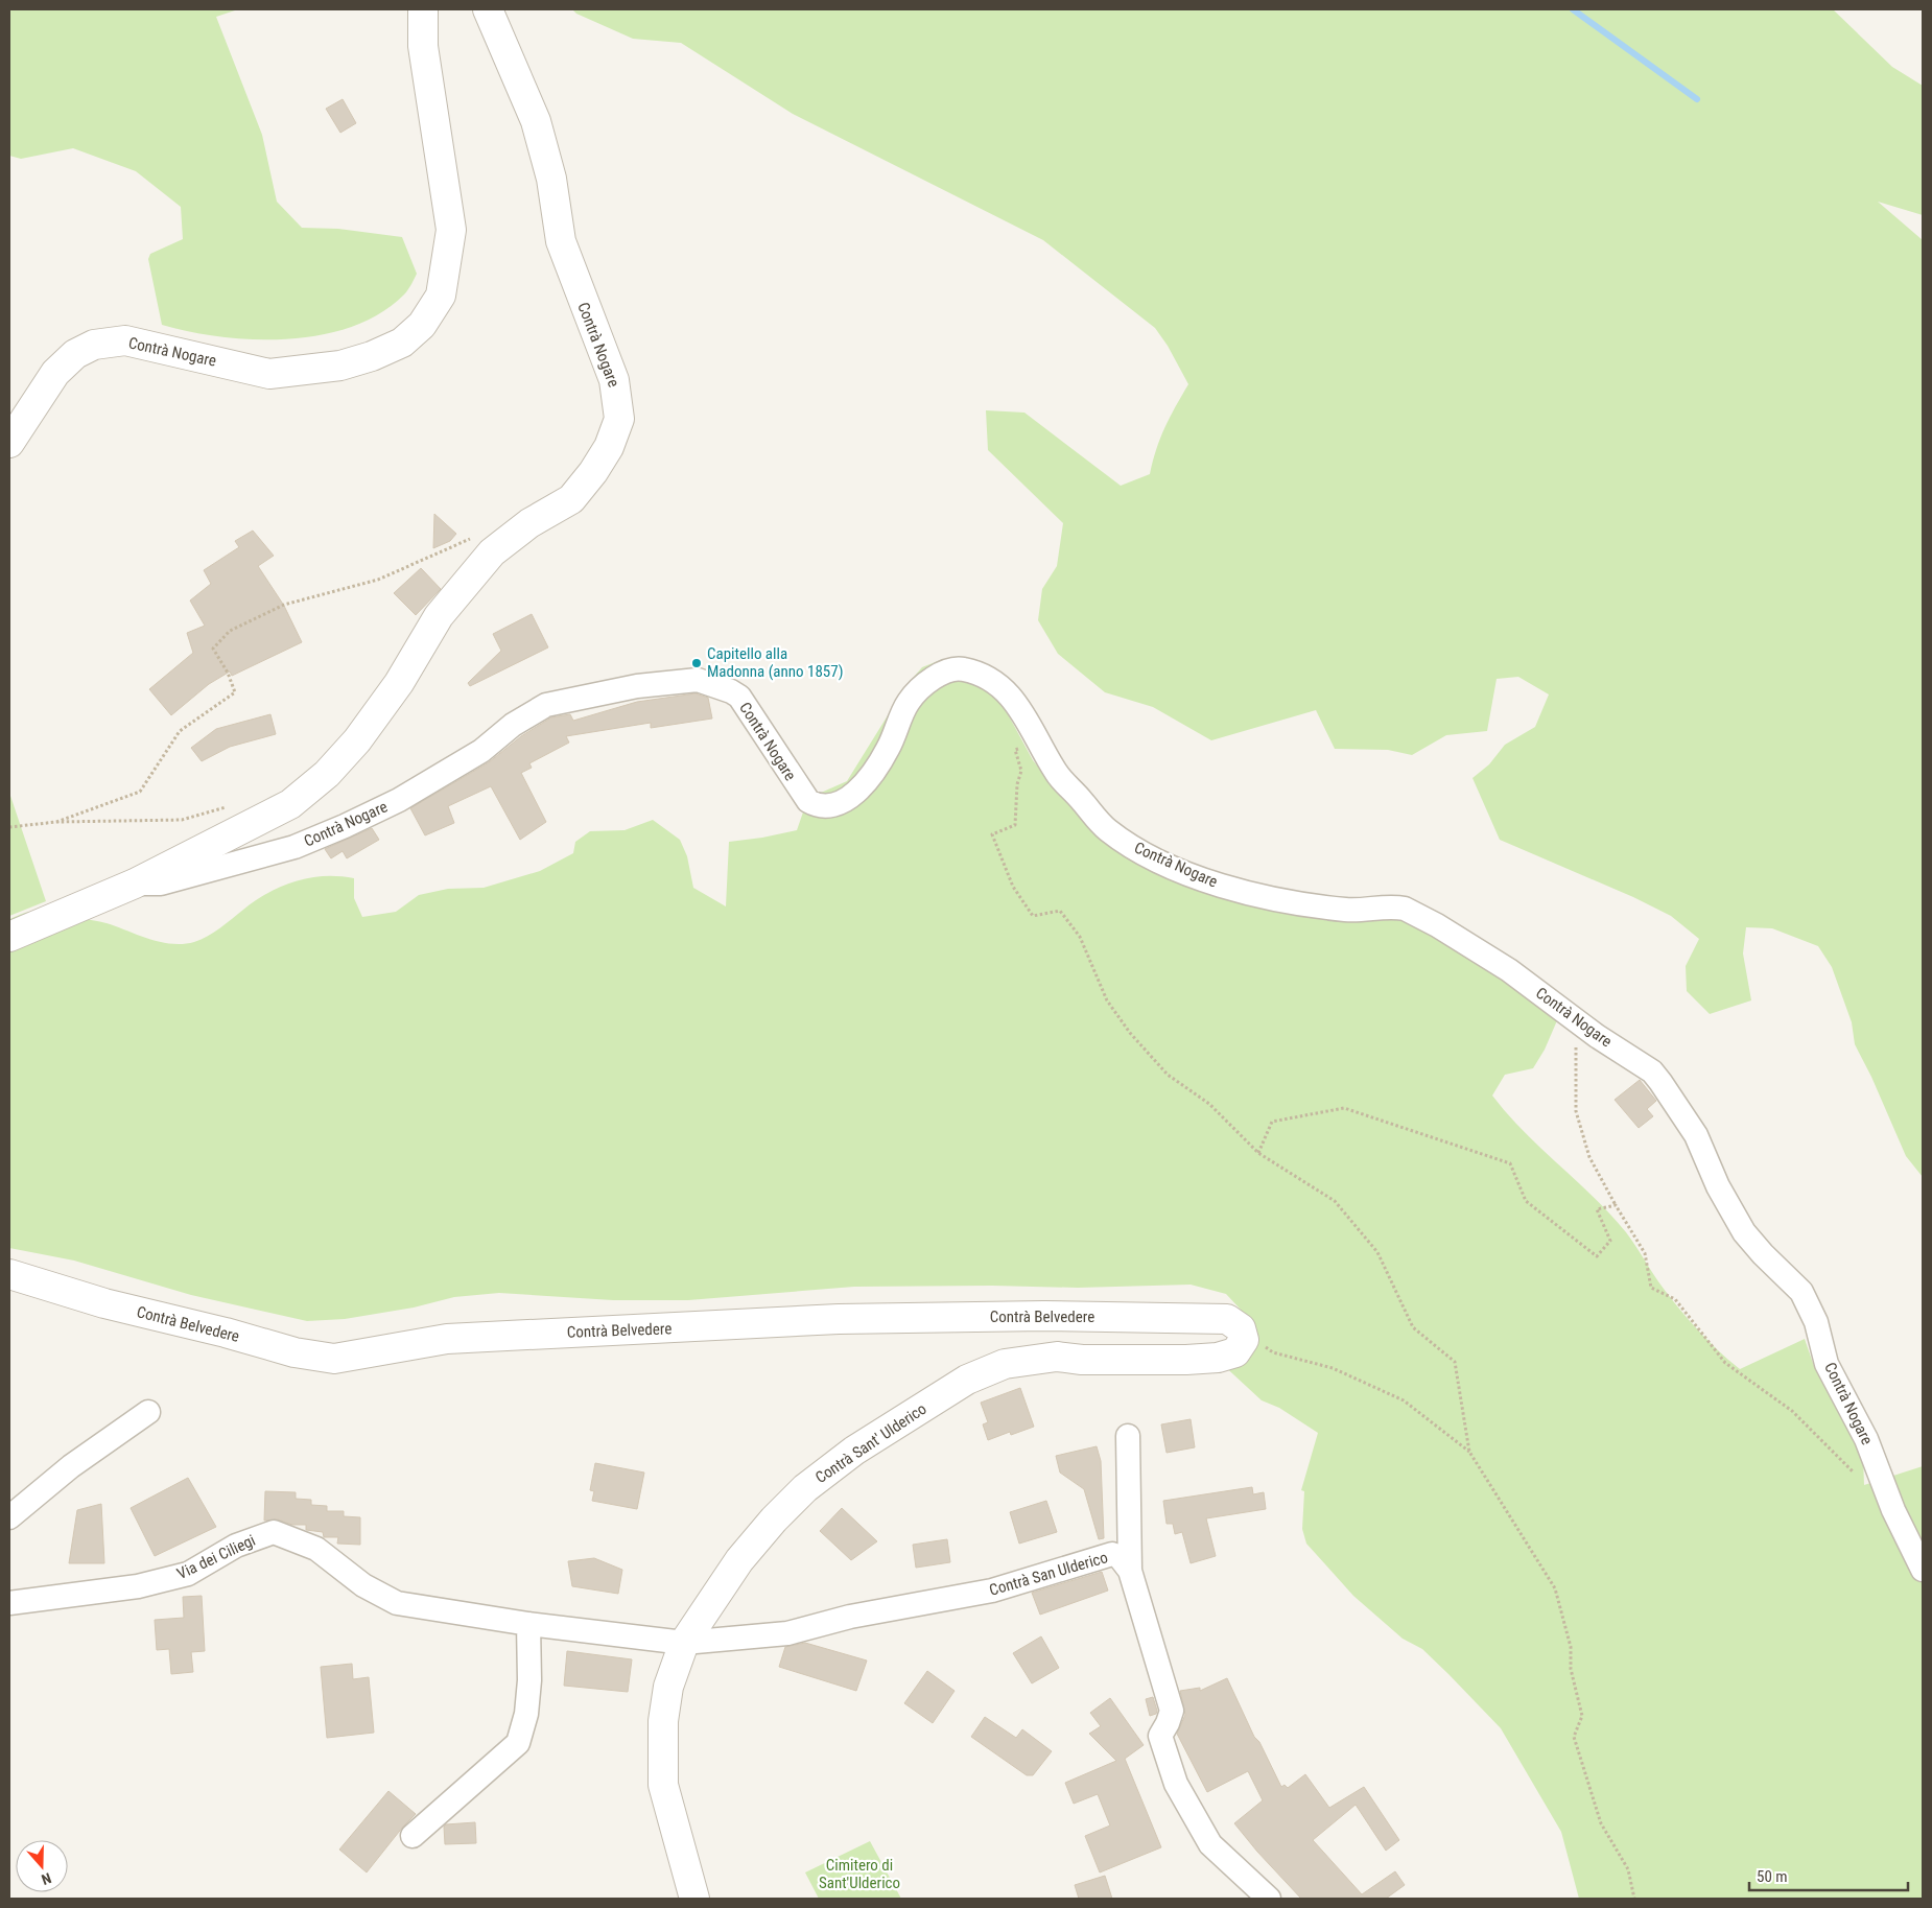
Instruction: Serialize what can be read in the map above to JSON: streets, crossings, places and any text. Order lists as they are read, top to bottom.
{
  "streets": {
    "street": [
      "Contrà Nogare",
      "Contrà Belvedere",
      "Contrà Sant' Ulderico",
      "Via dei Ciliegi",
      "Contrà San Ulderico"
    ]
  },
  "crossings": [
    ["Contrà Belvedere", "Contrà Sant' Ulderico"],
    ["Contrà Sant' Ulderico", "Via dei Ciliegi"],
    ["Contrà Sant' Ulderico", "Contrà San Ulderico"],
    ["Via dei Ciliegi", "Contrà San Ulderico"]
  ],
  "parks": ["Cimitero di Sant'Ulderico"],
  "places": ["Capitello alla Madonna (anno 1857)"],
  "scale_bar": "50 m",
  "north": "bottom"
}
